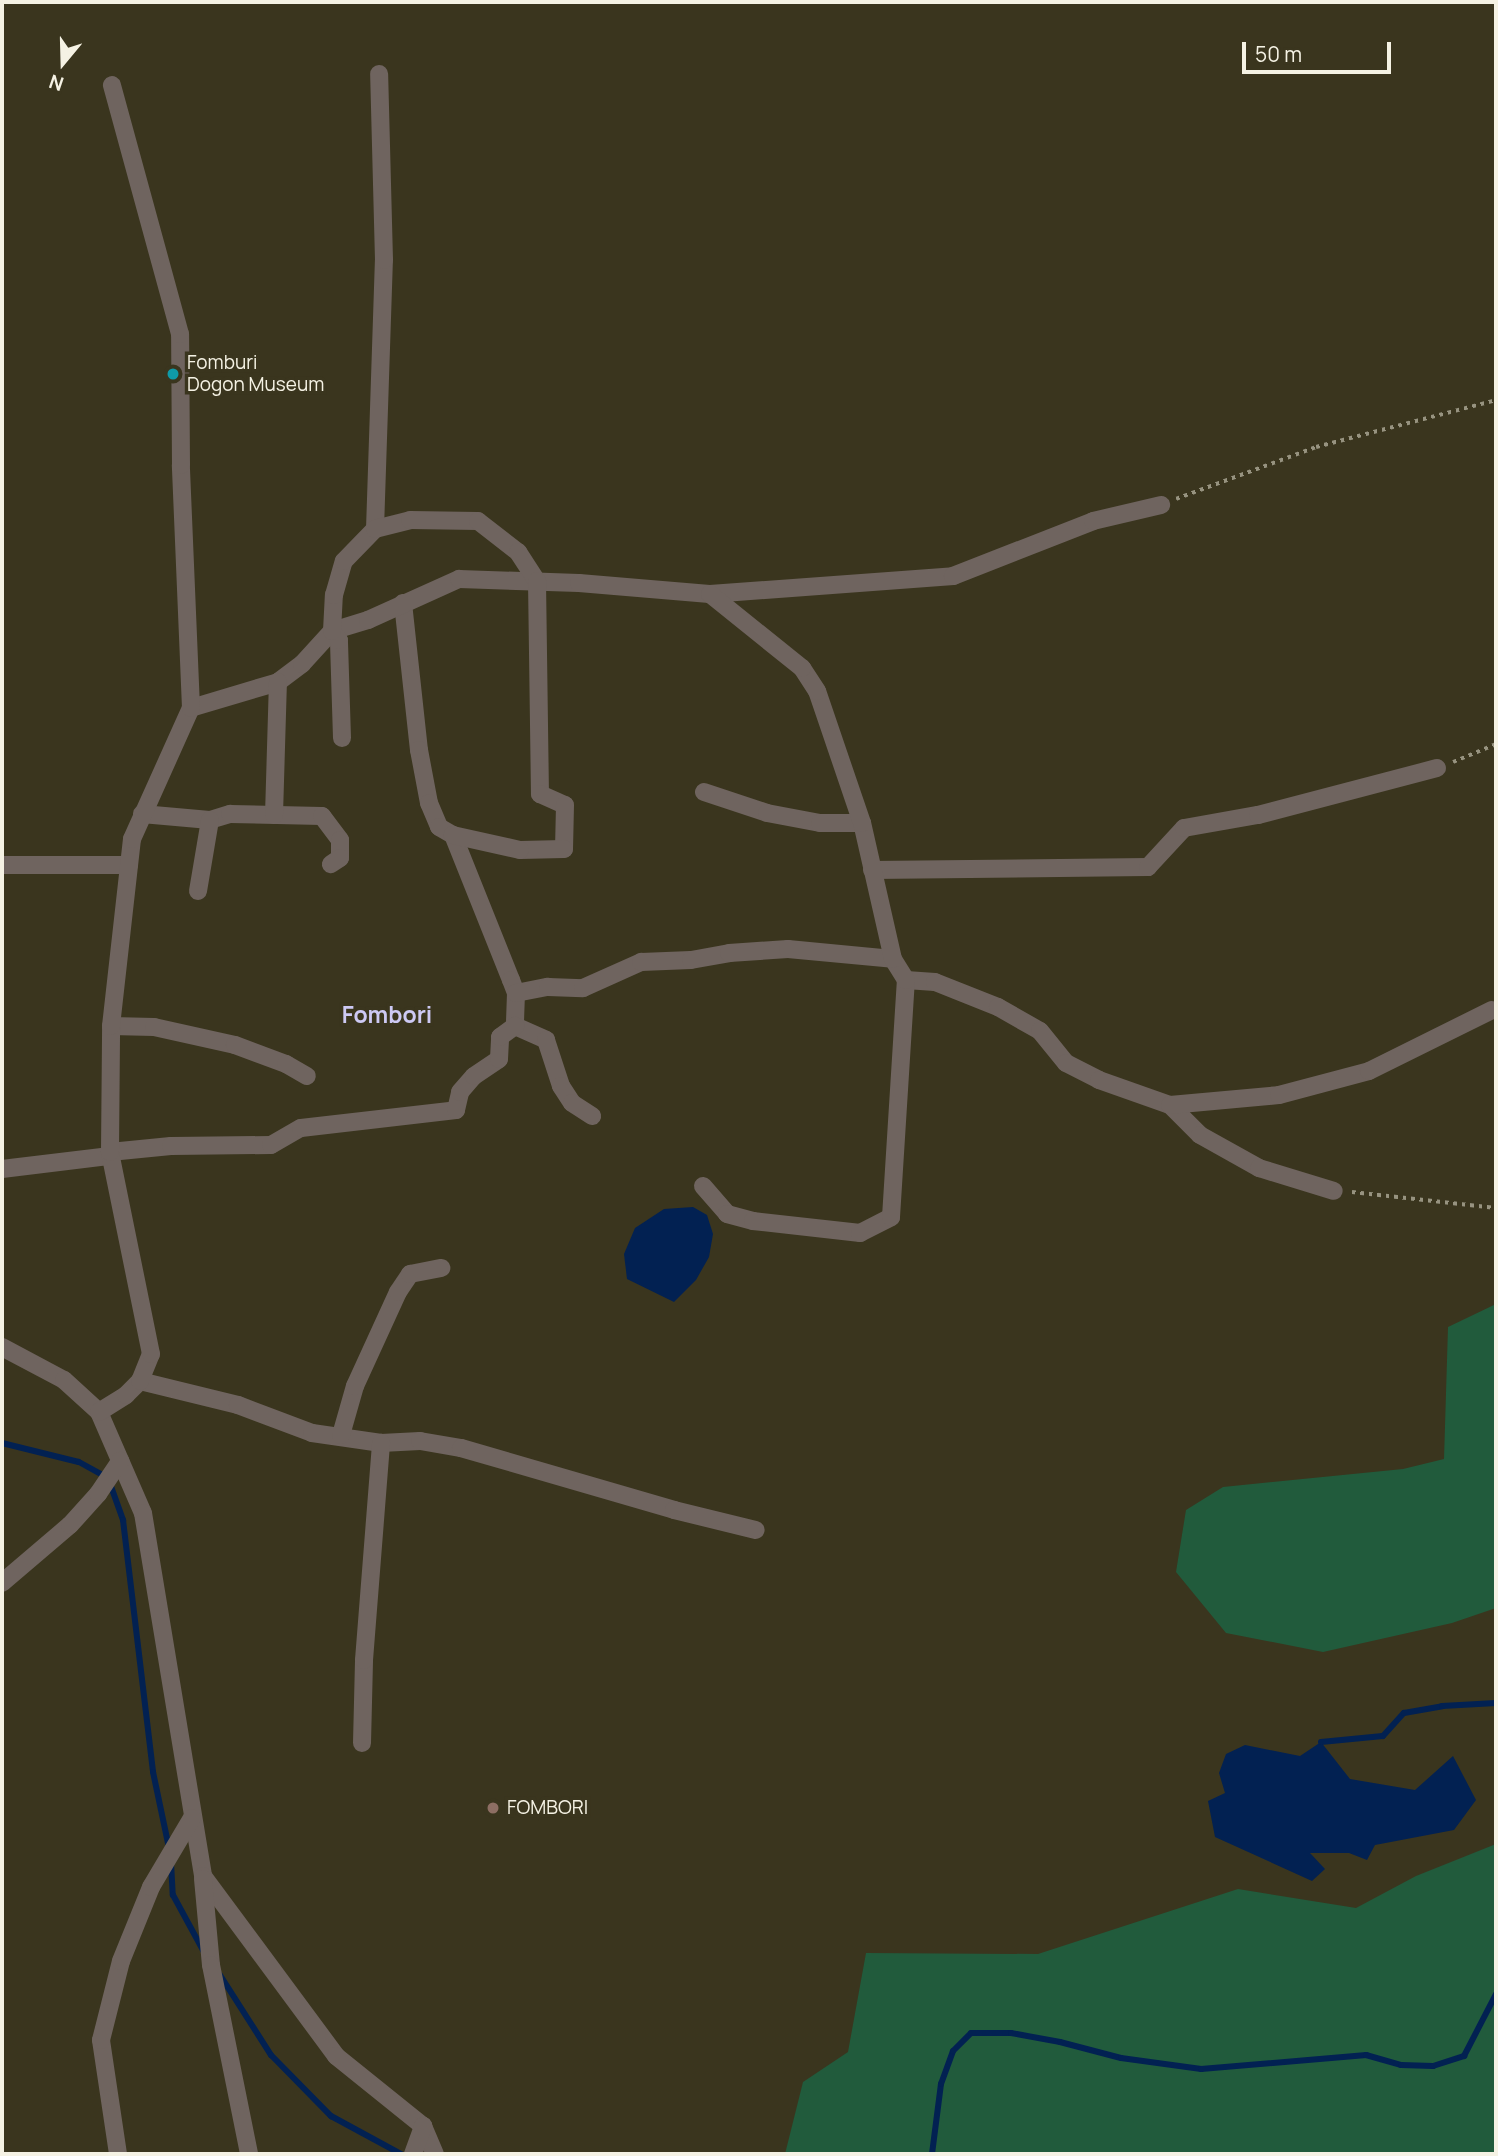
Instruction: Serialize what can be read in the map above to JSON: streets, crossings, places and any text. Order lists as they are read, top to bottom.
{
  "districts": ["Fombori"],
  "places": ["Fomburi Dogon Museum", "FOMBORI"],
  "scale_bar": "50 m",
  "north": "bottom"
}
